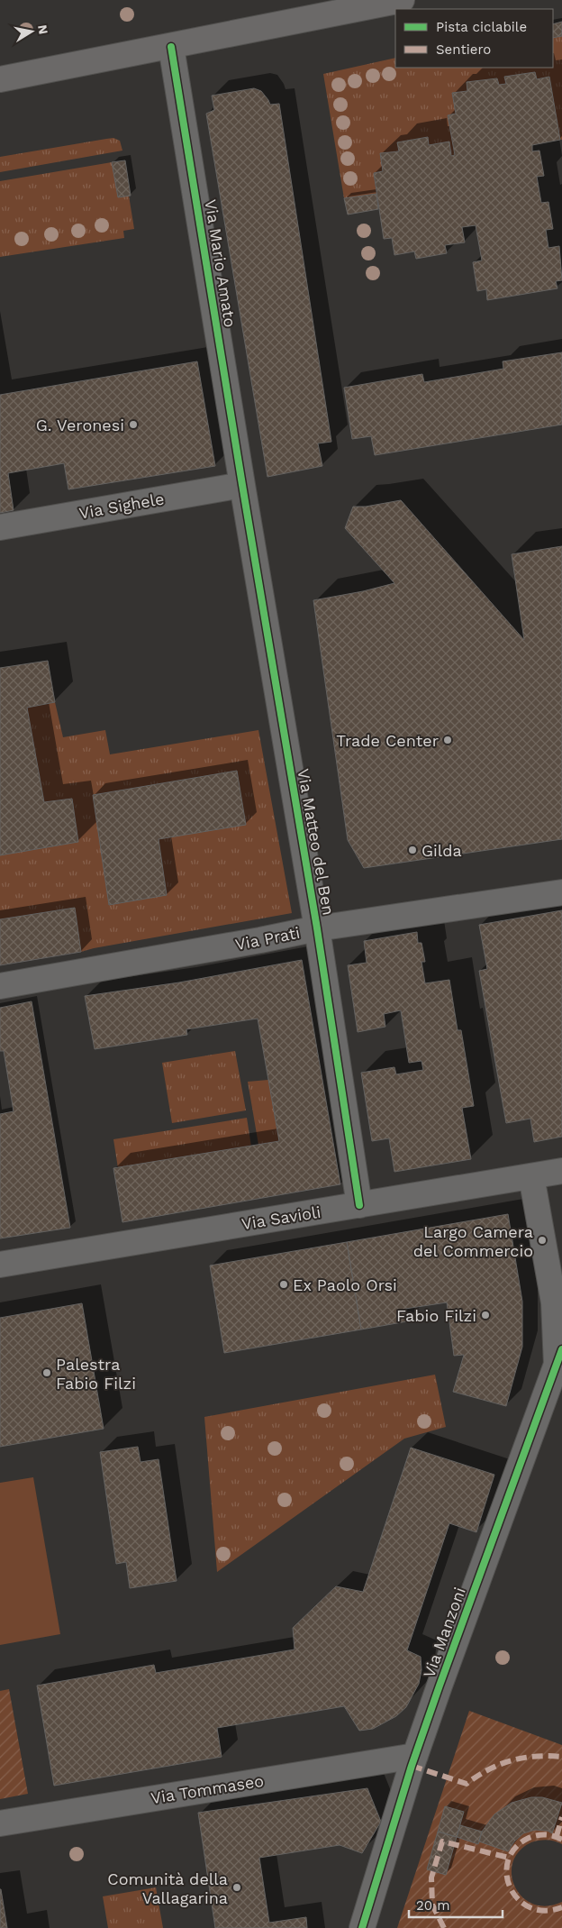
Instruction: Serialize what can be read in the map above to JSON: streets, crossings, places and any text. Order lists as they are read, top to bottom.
{
  "streets": {
    "street": [
      "Via Mario Amato",
      "Via Sighele",
      "Via Matteo del Ben",
      "Via Prati",
      "Via Savioli",
      "Via Manzoni",
      "Via Tommaseo"
    ]
  },
  "crossings": [
    ["Via Mario Amato", "Via Sighele"],
    ["Via Mario Amato", "Via Matteo del Ben"],
    ["Via Sighele", "Via Matteo del Ben"],
    ["Via Matteo del Ben", "Via Prati"],
    ["Via Matteo del Ben", "Via Savioli"],
    ["Via Savioli", "Via Manzoni"],
    ["Via Manzoni", "Via Tommaseo"]
  ],
  "places": [
    "G. Veronesi",
    "Trade Center",
    "Gilda",
    "Largo Camera del Commercio",
    "Ex Paolo Orsi",
    "Fabio Filzi",
    "Palestra Fabio Filzi",
    "Comunità della Vallagarina"
  ],
  "legend": ["Pista ciclabile", "Sentiero"],
  "scale_bar": "20 m",
  "north": "right"
}
